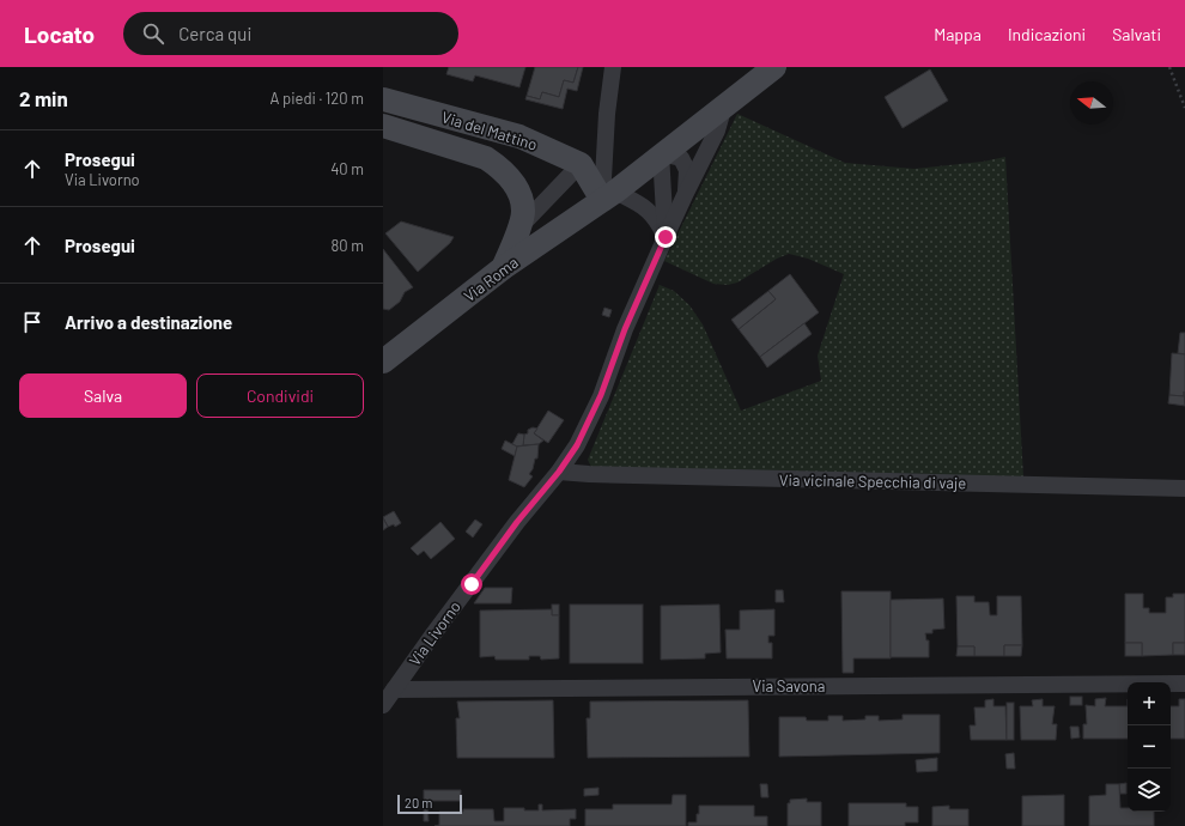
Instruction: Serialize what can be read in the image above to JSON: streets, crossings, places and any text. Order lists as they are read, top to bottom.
{
  "streets": {
    "main road": ["Via del Mattino", "Via Roma"],
    "street": ["Via vicinale Specchia di vaje", "Via Livorno", "Via Savona"]
  },
  "crossings": [
    ["Via del Mattino", "Via Roma"],
    ["Via Roma", "Via Livorno"],
    ["Via vicinale Specchia di vaje", "Via Livorno"],
    ["Via Livorno", "Via Savona"]
  ],
  "scale_bar": "20 m",
  "north": "left",
  "page": {
    "header": "Locato",
    "search": "Cerca qui",
    "nav": ["Mappa", "Indicazioni", "Salvati"],
    "heading": ["2 min", "A piedi · 120 m"],
    "list": [
      ["Prosegui", "Via Livorno", "40 m"],
      ["Prosegui", "80 m"],
      "Arrivo a destinazione"
    ],
    "buttons": ["Salva", "Condividi"],
    "map_buttons": ["+", "−"],
    "scale": "20 m"
  }
}
